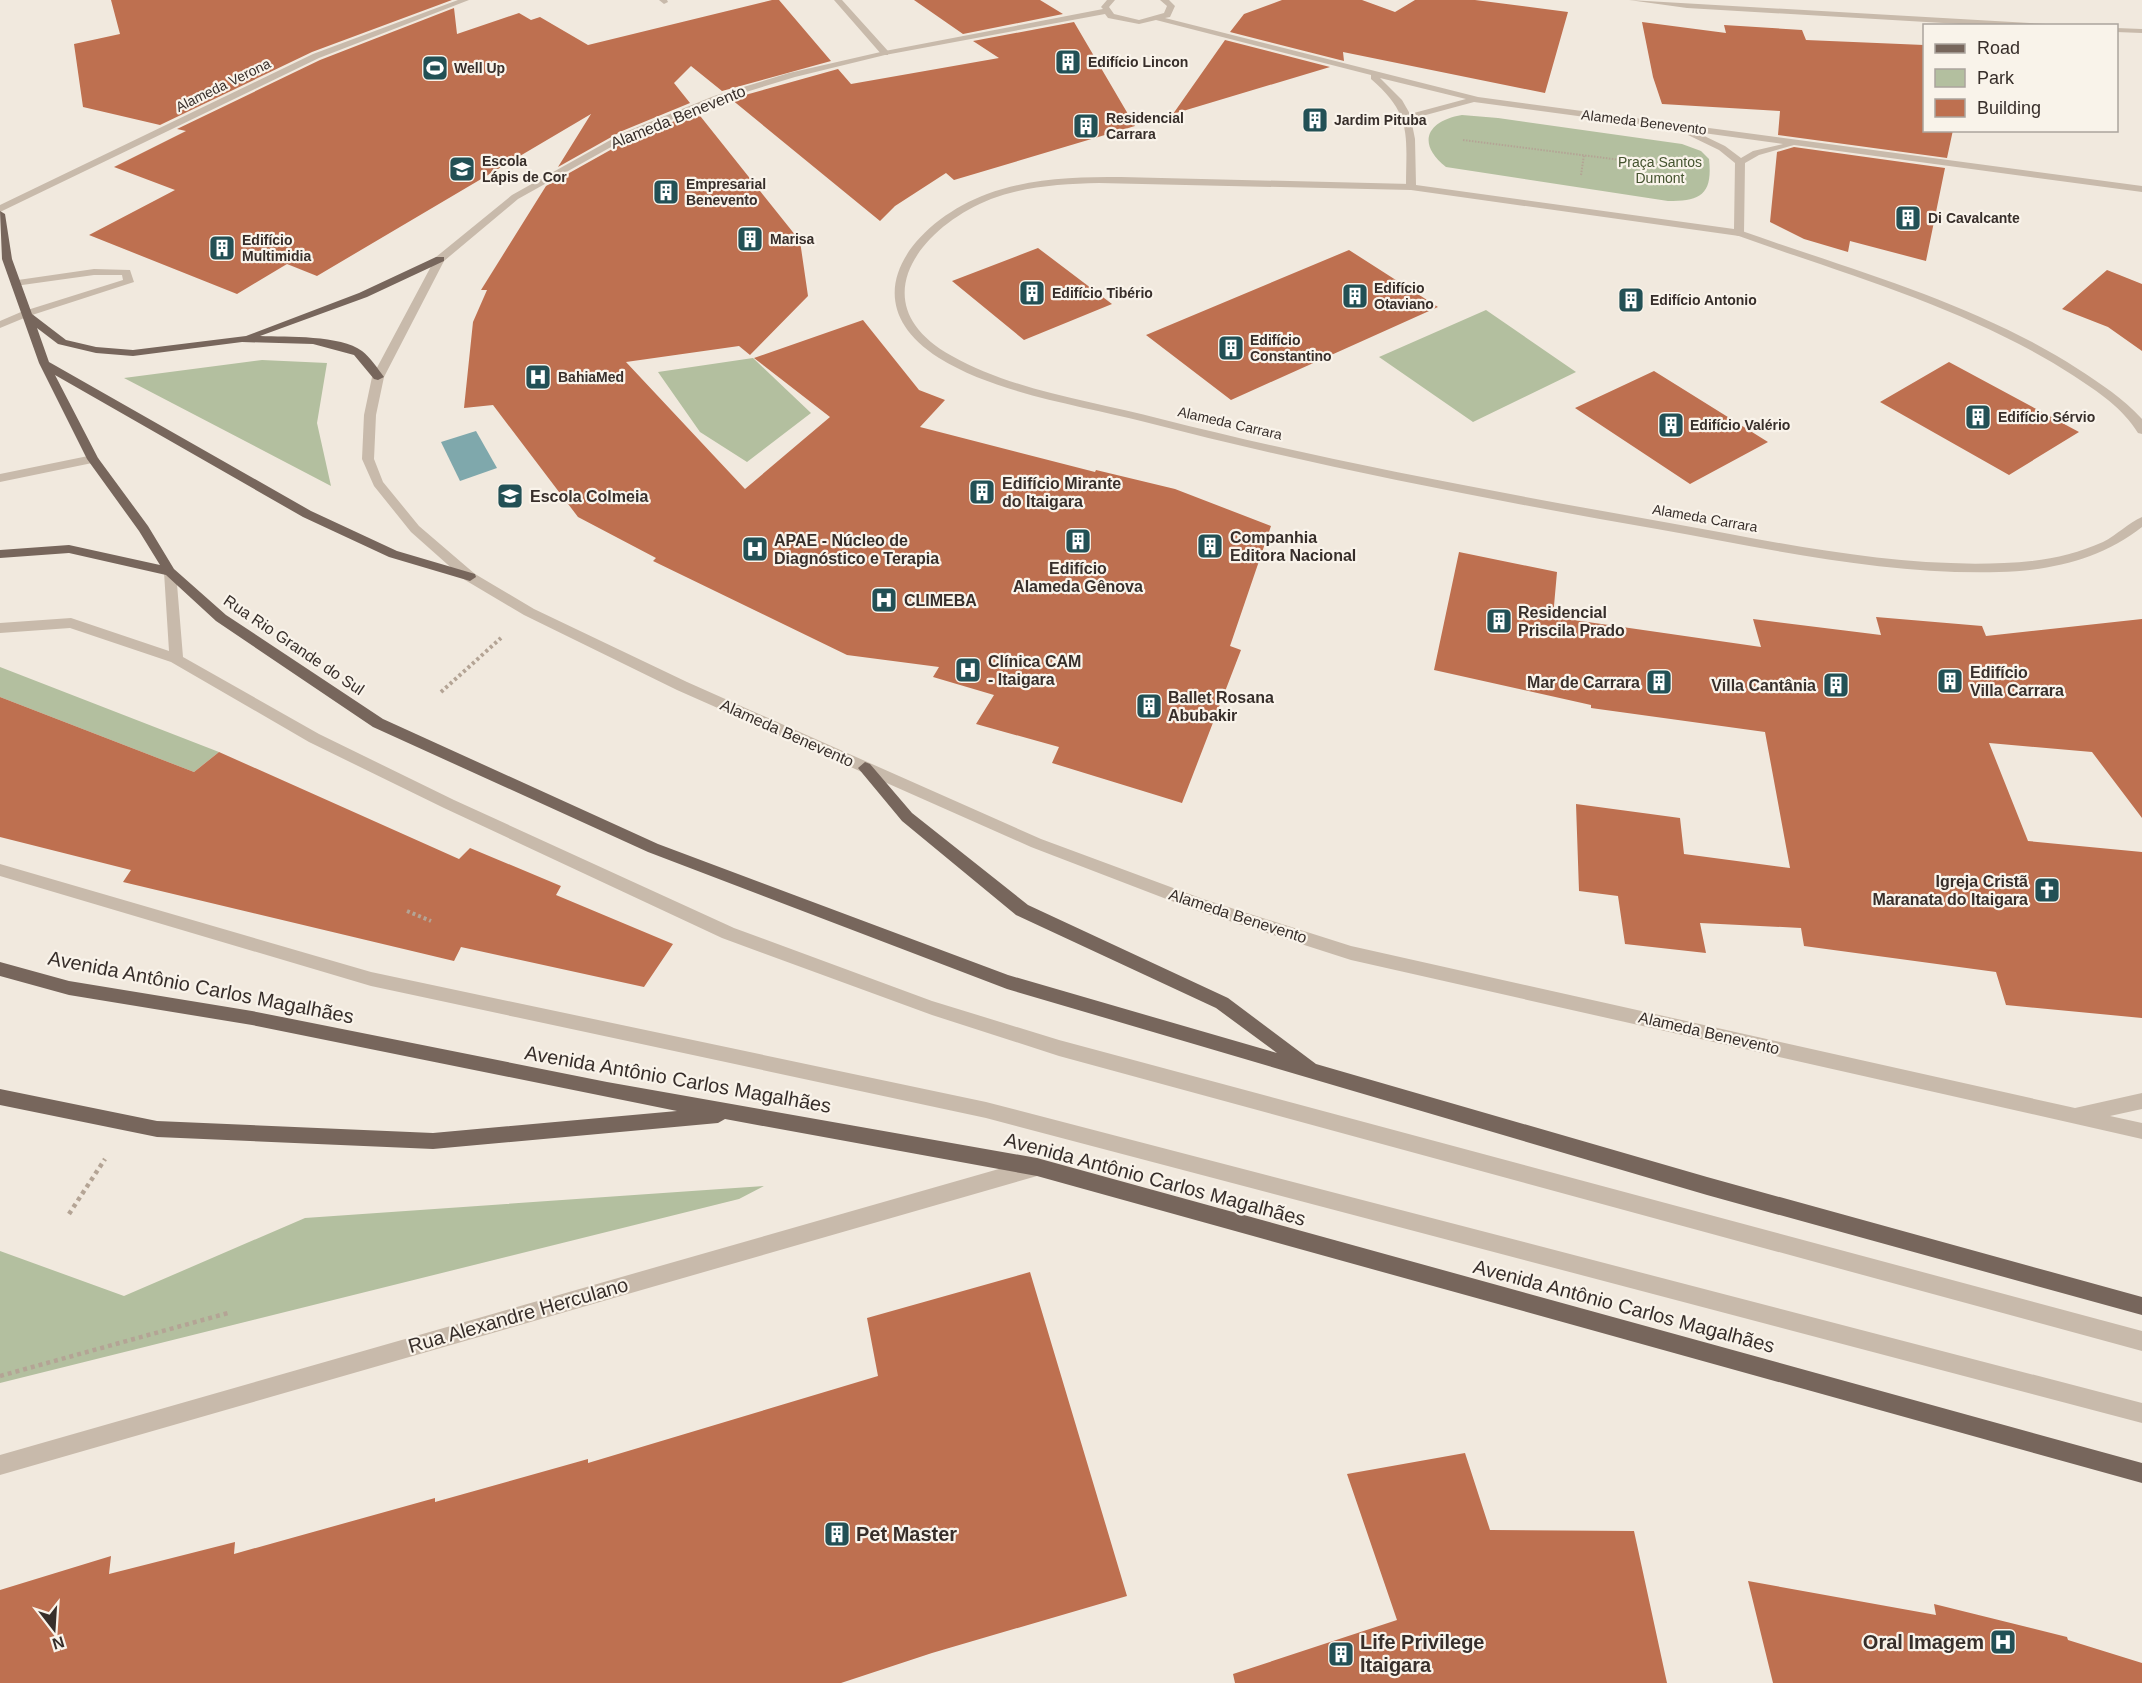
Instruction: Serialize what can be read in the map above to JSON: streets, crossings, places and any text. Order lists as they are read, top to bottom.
{
  "streets": {
    "main road": ["Rua Rio Grande do Sul", "Avenida Antônio Carlos Magalhães"],
    "street": [
      "Alameda Verona",
      "Alameda Benevento",
      "Alameda Carrara",
      "Rua Alexandre Herculano"
    ]
  },
  "crossings": [
    ["Avenida Antônio Carlos Magalhães", "Rua Alexandre Herculano"]
  ],
  "parks": ["Praça Santos Dumont"],
  "places": {
    "building": [
      "Edifício Lincon",
      "Jardim Pituba",
      "Residencial Carrara",
      "Empresarial Benevento",
      "Di Cavalcante",
      "Marisa",
      "Edifício Multimidia",
      "Edifício Tibério",
      "Edifício Otaviano",
      "Edifício Antonio",
      "Edifício Constantino",
      "Edifício Sérvio",
      "Edifício Valério",
      "Edifício Mirante do Itaigara",
      "Edifício Alameda Gênova",
      "Companhia Editora Nacional",
      "Residencial Priscila Prado",
      "Edifício Villa Carrara",
      "Mar de Carrara",
      "Villa Cantânia",
      "Ballet Rosana Abubakir",
      "Pet Master",
      "Life Privilege Itaigara"
    ],
    "sports": ["Well Up"],
    "school or university": ["Escola Lápis de Cor", "Escola Colmeia"],
    "hospital": [
      "BahiaMed",
      "APAE - Núcleo de Diagnóstico e Terapia",
      "CLIMEBA",
      "Clínica CAM - Itaigara",
      "Oral Imagem"
    ],
    "church": ["Igreja Cristã Maranata do Itaigara"]
  },
  "legend": ["Road", "Park", "Building"],
  "north": "bottom"
}
